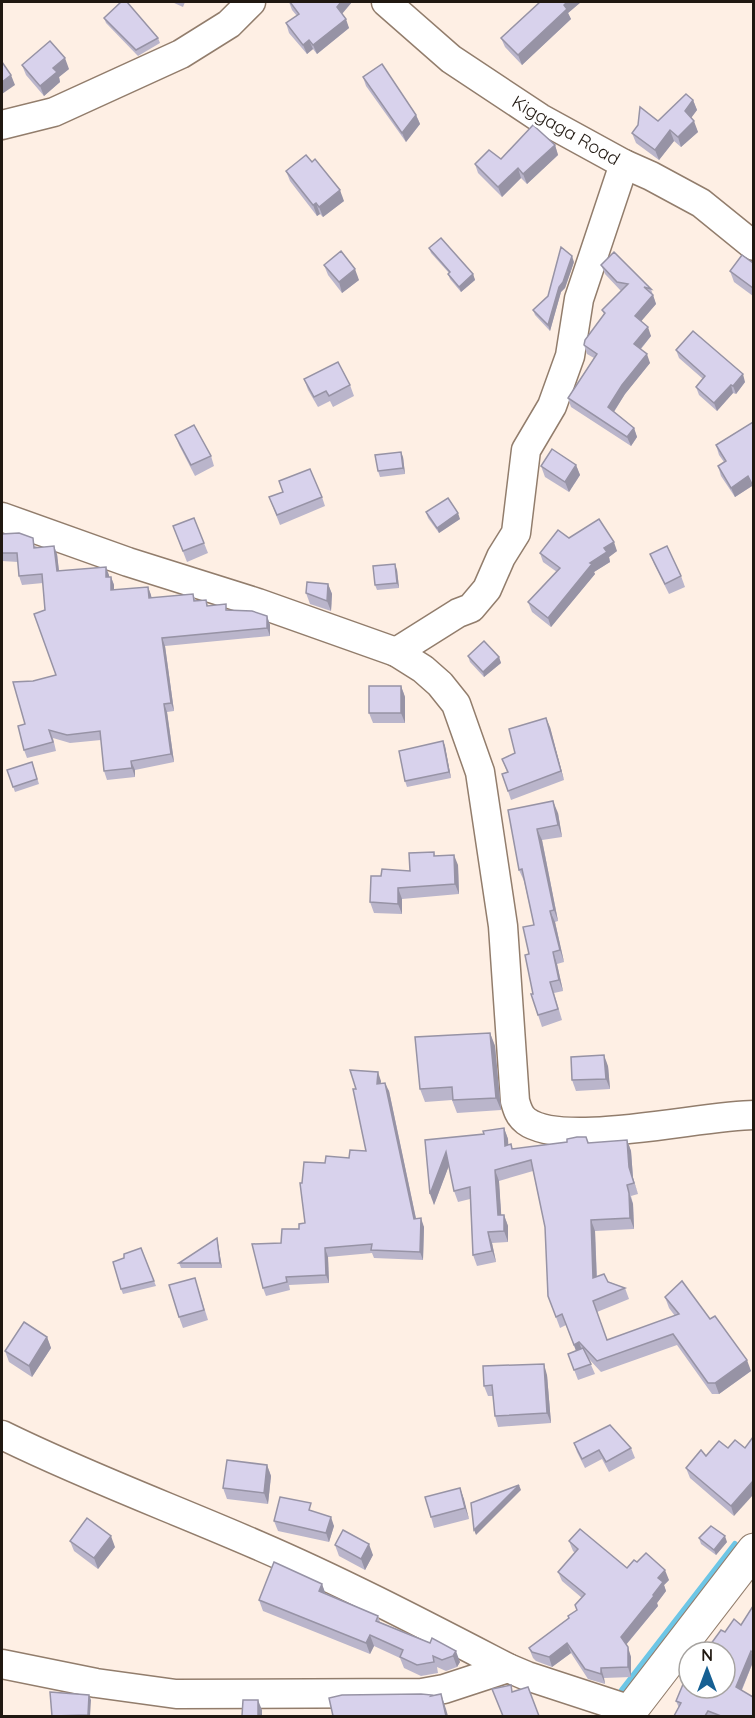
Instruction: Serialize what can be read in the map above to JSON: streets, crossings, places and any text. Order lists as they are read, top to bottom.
{
  "streets": {
    "street": ["Kiggaga Road"]
  },
  "north": "top"
}
